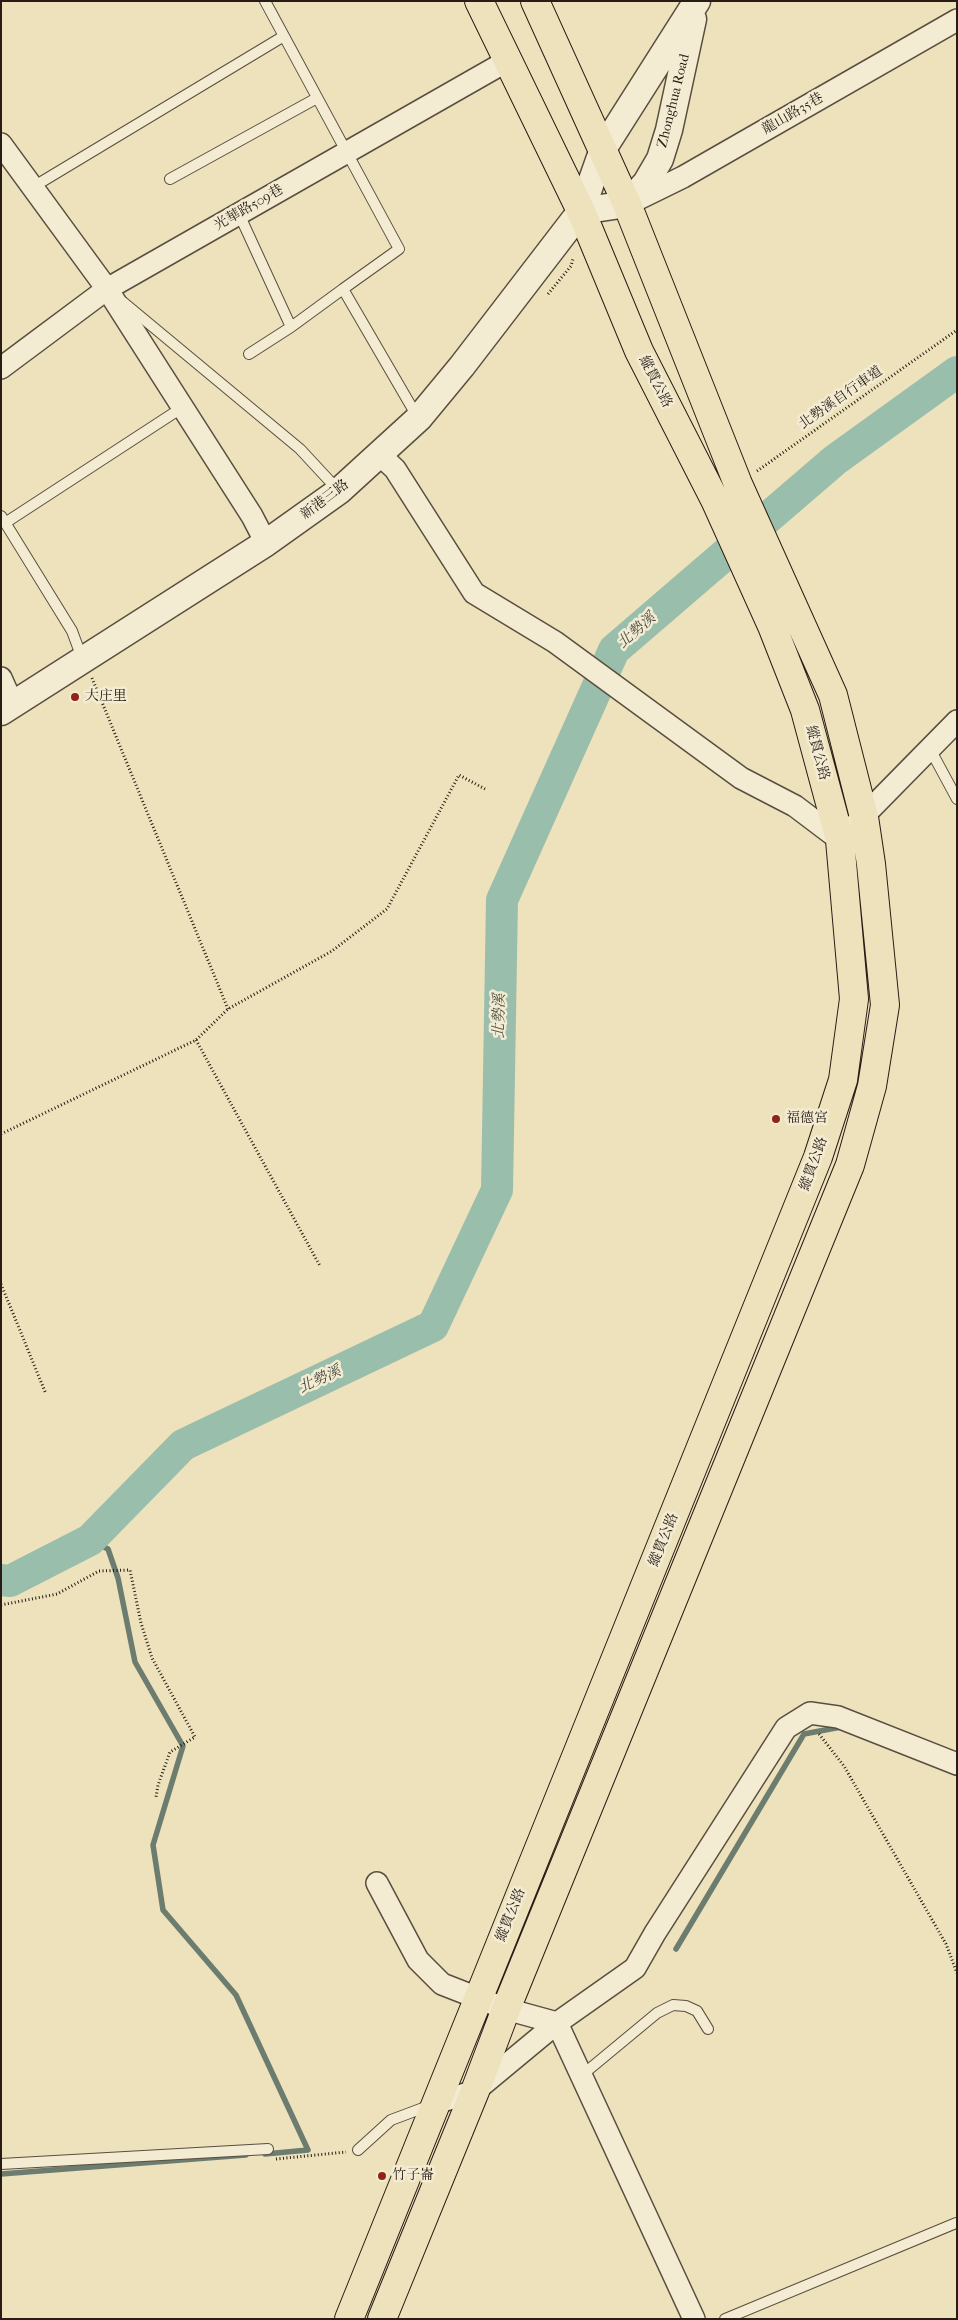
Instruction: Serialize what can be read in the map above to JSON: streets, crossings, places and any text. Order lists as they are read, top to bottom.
{
  "streets": {
    "main road": ["縱貫公路"],
    "street": [
      "Zhonghua Road",
      "龍山路35巷",
      "光華路509巷",
      "新港三路"
    ],
    "path": ["北勢溪自行車道"]
  },
  "crossings": [
    ["Zhonghua Road", "龍山路35巷"],
    ["Zhonghua Road", "縱貫公路"],
    ["Zhonghua Road", "新港三路"],
    ["光華路509巷", "縱貫公路"],
    ["縱貫公路", "新港三路"]
  ],
  "water": ["北勢溪"],
  "places": ["大庄里", "福德宮", "竹子崙"]
}
